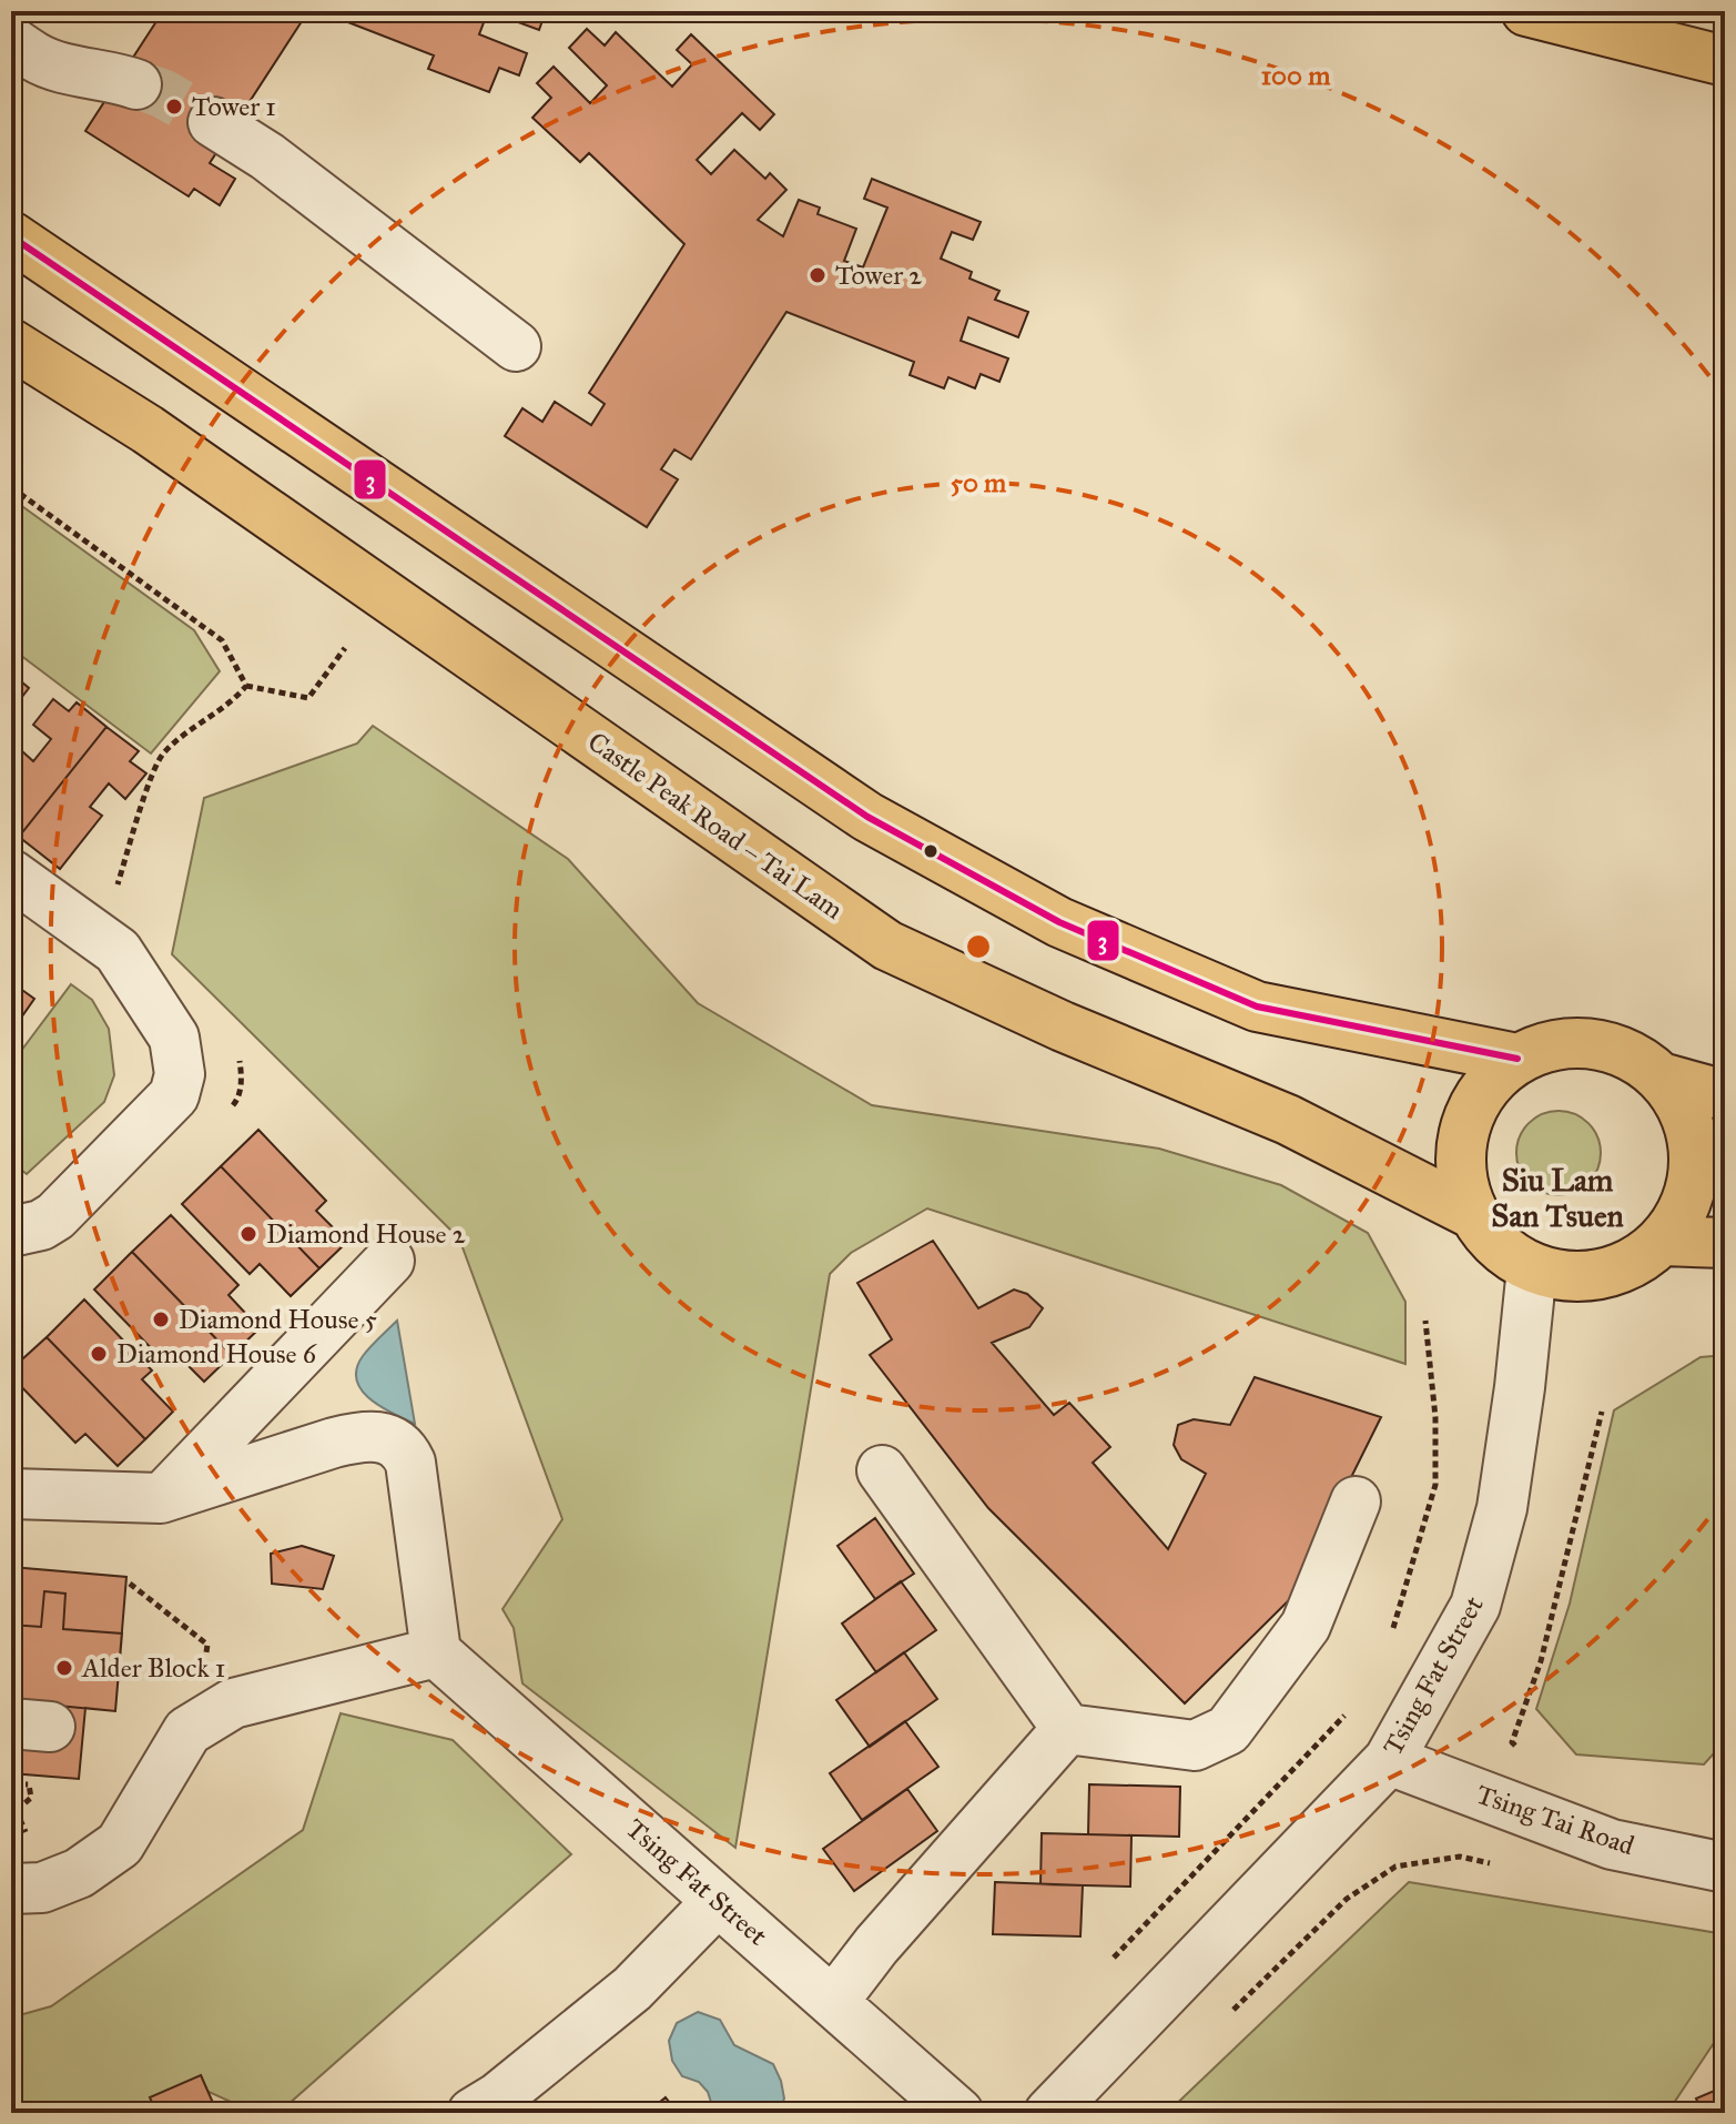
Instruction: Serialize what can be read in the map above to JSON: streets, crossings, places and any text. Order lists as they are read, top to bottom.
{
  "streets": {
    "main road": ["Castle Peak Road – Tai Lam"],
    "street": ["Tsing Fat Street", "Tsing Tai Road"]
  },
  "crossings": [
    ["Castle Peak Road – Tai Lam", "Tsing Fat Street"],
    ["Tsing Fat Street", "Tsing Tai Road"]
  ],
  "districts": ["Siu Lam San Tsuen"],
  "places": [
    "Tower 1",
    "Tower 2",
    "Diamond House 2",
    "Diamond House 5",
    "Diamond House 6",
    "Alder Block 1"
  ],
  "lines": ["transit line 3"],
  "rings": ["100 m", "50 m"]
}
